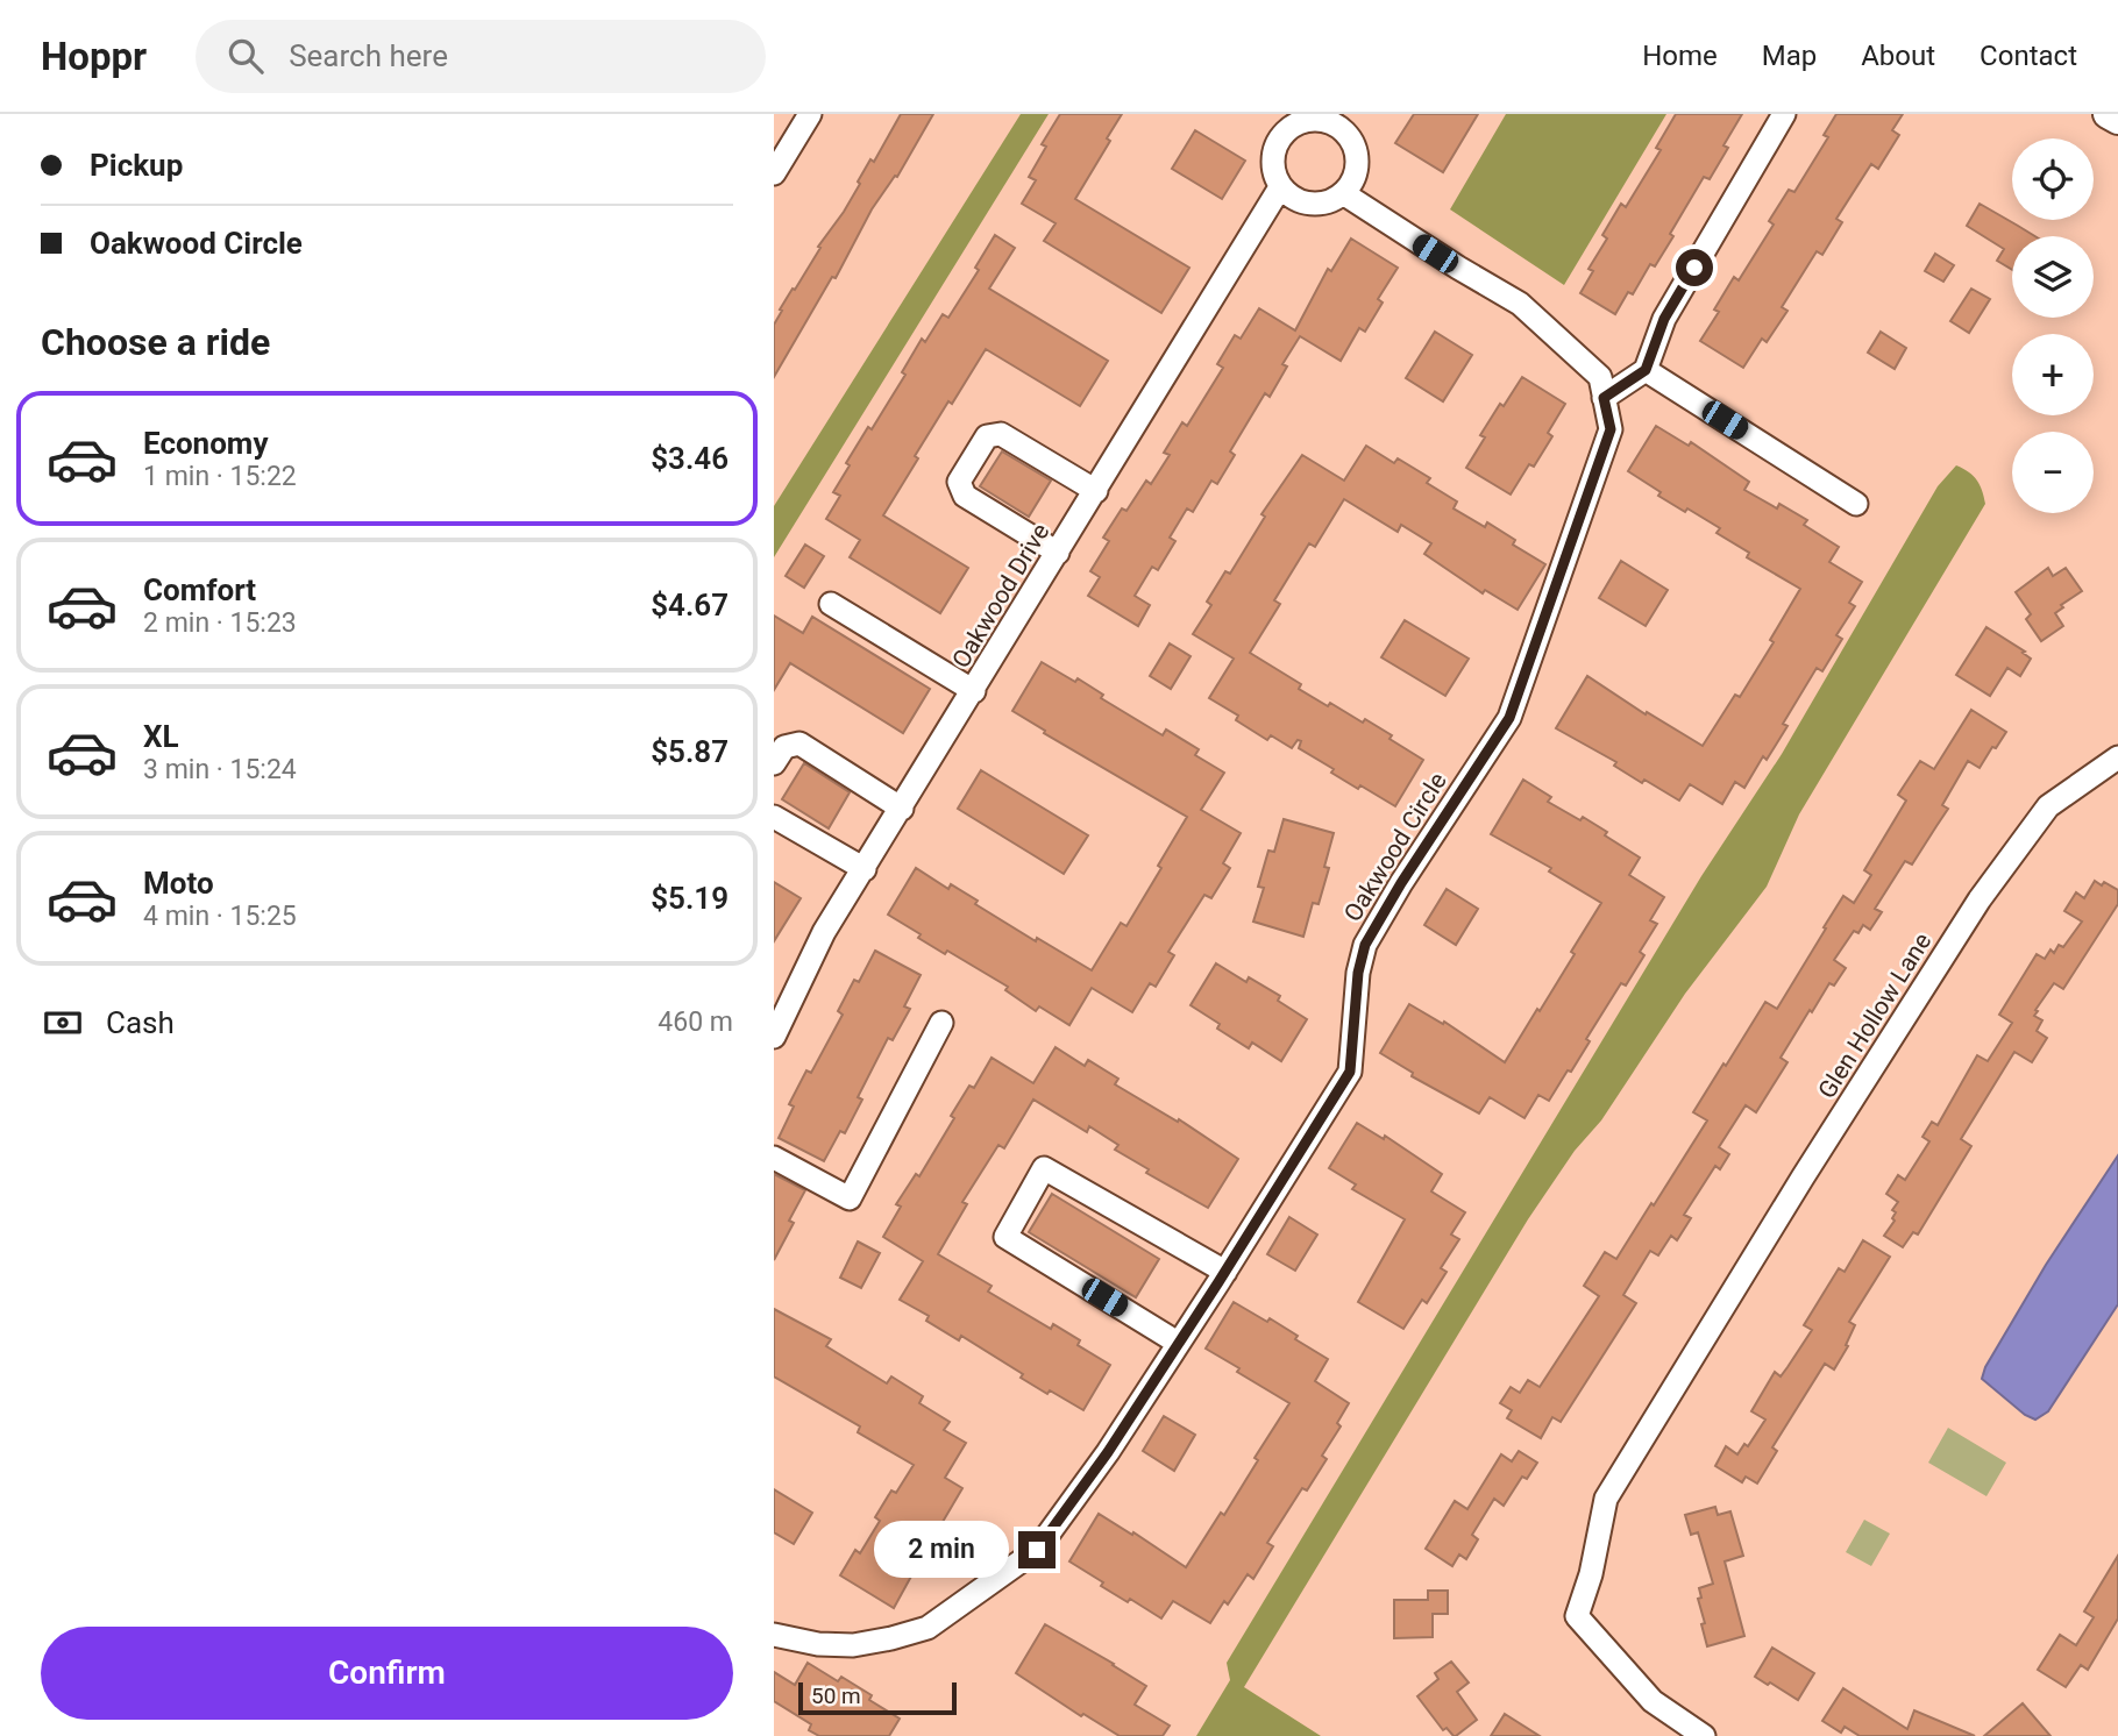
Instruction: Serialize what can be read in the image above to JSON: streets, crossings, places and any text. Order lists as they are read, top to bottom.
{
  "streets": {
    "street": ["Oakwood Drive", "Oakwood Circle", "Glen Hollow Lane"]
  },
  "crossings": [
    ["Oakwood Drive", "Oakwood Circle"]
  ],
  "scale_bar": "50 m",
  "page": {
    "header": "Hoppr",
    "search": "Search here",
    "nav": [
      "Home",
      "Map",
      "About",
      "Contact"
    ],
    "banner": ["Pickup", "Oakwood Circle"],
    "map_buttons": ["+", "−"],
    "heading": "Choose a ride",
    "list": [
      {
        "name": "Economy",
        "note": "1 min · 15:22",
        "value": "$3.46"
      },
      {
        "name": "Comfort",
        "note": "2 min · 15:23",
        "value": "$4.67"
      },
      {
        "name": "XL",
        "note": "3 min · 15:24",
        "value": "$5.87"
      },
      {
        "name": "Moto",
        "note": "4 min · 15:25",
        "value": "$5.19"
      }
    ],
    "pay": ["Cash", "460 m"],
    "bubble": "2 min",
    "buttons": "Confirm",
    "scale": "50 m"
  }
}
